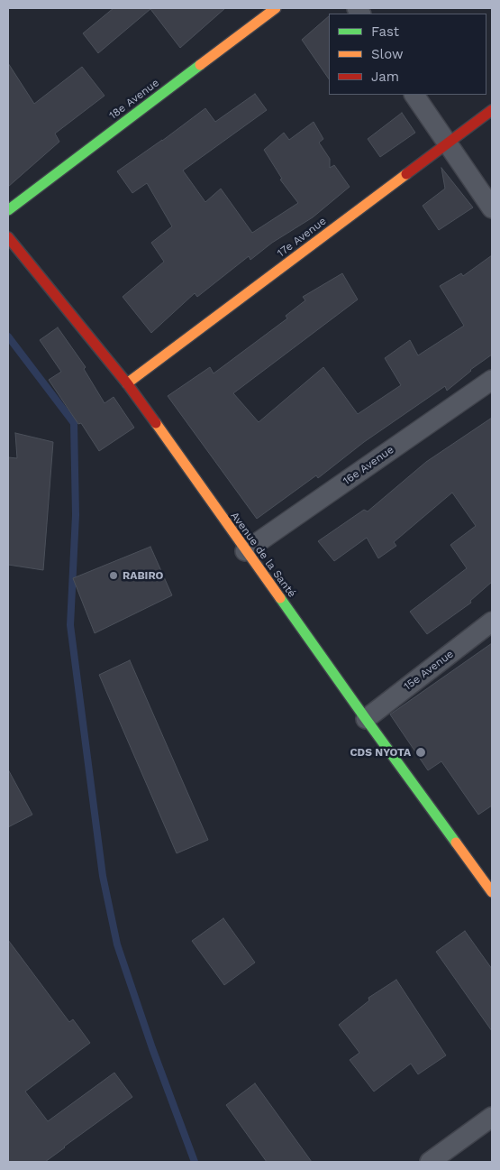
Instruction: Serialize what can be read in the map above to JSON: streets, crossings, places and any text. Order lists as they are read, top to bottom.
{
  "streets": {
    "street": [
      "18e Avenue",
      "17e Avenue",
      "16e Avenue",
      "Avenue de la Santé",
      "15e Avenue"
    ]
  },
  "crossings": [
    ["17e Avenue", "Avenue de la Santé"],
    ["16e Avenue", "Avenue de la Santé"],
    ["Avenue de la Santé", "15e Avenue"]
  ],
  "places": ["RABIRO", "CDS NYOTA"],
  "legend": ["Fast", "Slow", "Jam"]
}
